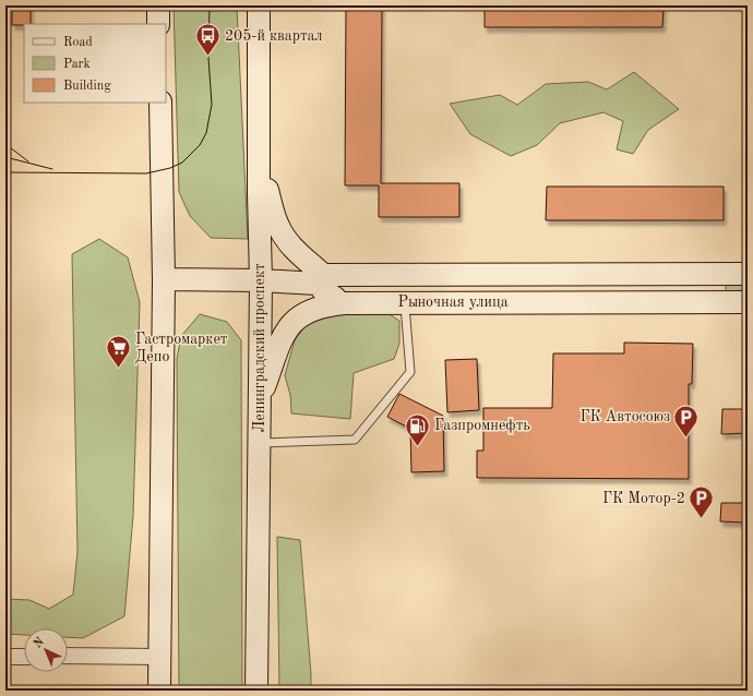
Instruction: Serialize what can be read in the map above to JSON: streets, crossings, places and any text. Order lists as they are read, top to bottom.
{
  "streets": {
    "street": ["Рыночная улица", "Ленинградский проспект"]
  },
  "crossings": [
    ["Рыночная улица", "Ленинградский проспект"]
  ],
  "places": {
    "bus stop": ["205-й квартал"],
    "supermarket": ["Гастромаркет Депо"],
    "parking": ["ГК Автосоюз", "ГК Мотор-2"],
    "fuel station": ["Газпромнефть"]
  },
  "legend": ["Road", "Park", "Building"],
  "north": "top left"
}
